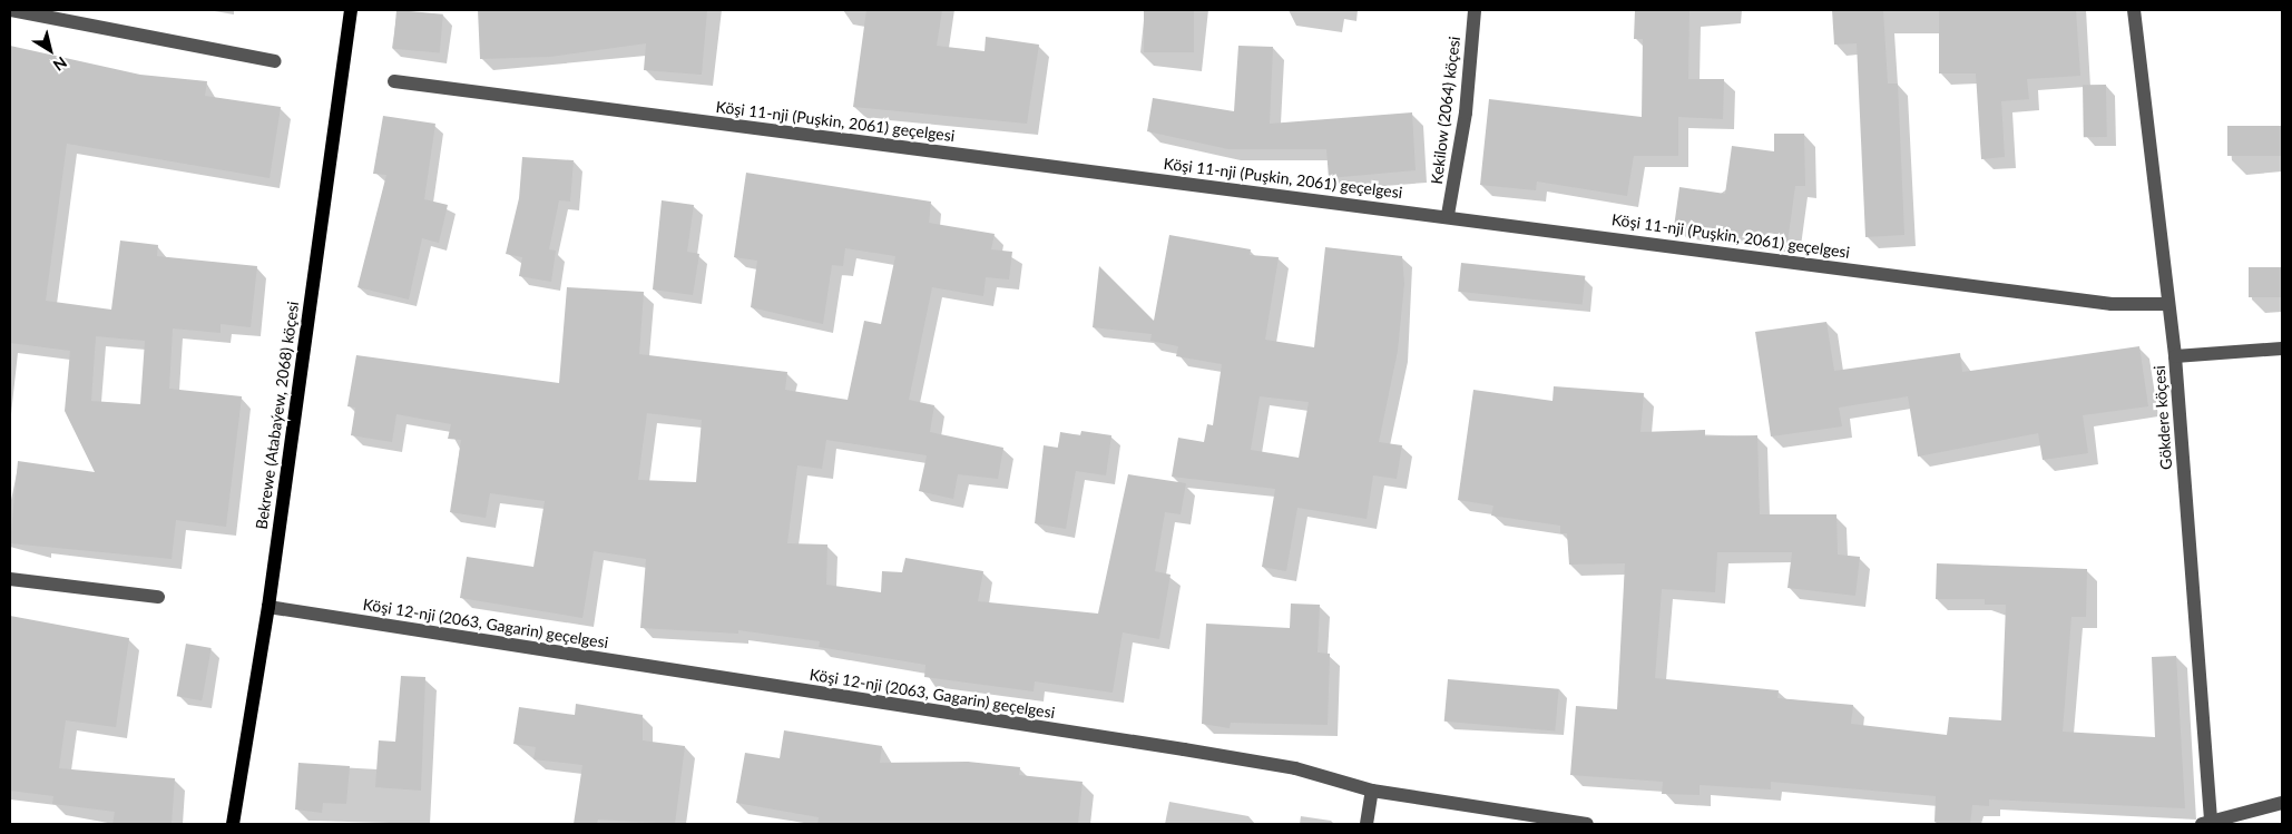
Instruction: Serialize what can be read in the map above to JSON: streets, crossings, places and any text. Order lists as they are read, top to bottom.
{
  "streets": {
    "main road": ["Bekrewe (Atabaýew, 2068) köçesi"],
    "street": [
      "Kekilow (2064) köçesi",
      "Köşi 11-nji (Puşkin, 2061) geçelgesi",
      "Gökdere köçesi",
      "Köşi 12-nji (2063, Gagarin) geçelgesi"
    ]
  },
  "crossings": [
    ["Kekilow (2064) köçesi", "Köşi 11-nji (Puşkin, 2061) geçelgesi"],
    ["Köşi 11-nji (Puşkin, 2061) geçelgesi", "Gökdere köçesi"],
    ["Bekrewe (Atabaýew, 2068) köçesi", "Köşi 12-nji (2063, Gagarin) geçelgesi"]
  ],
  "north": "bottom right"
}
